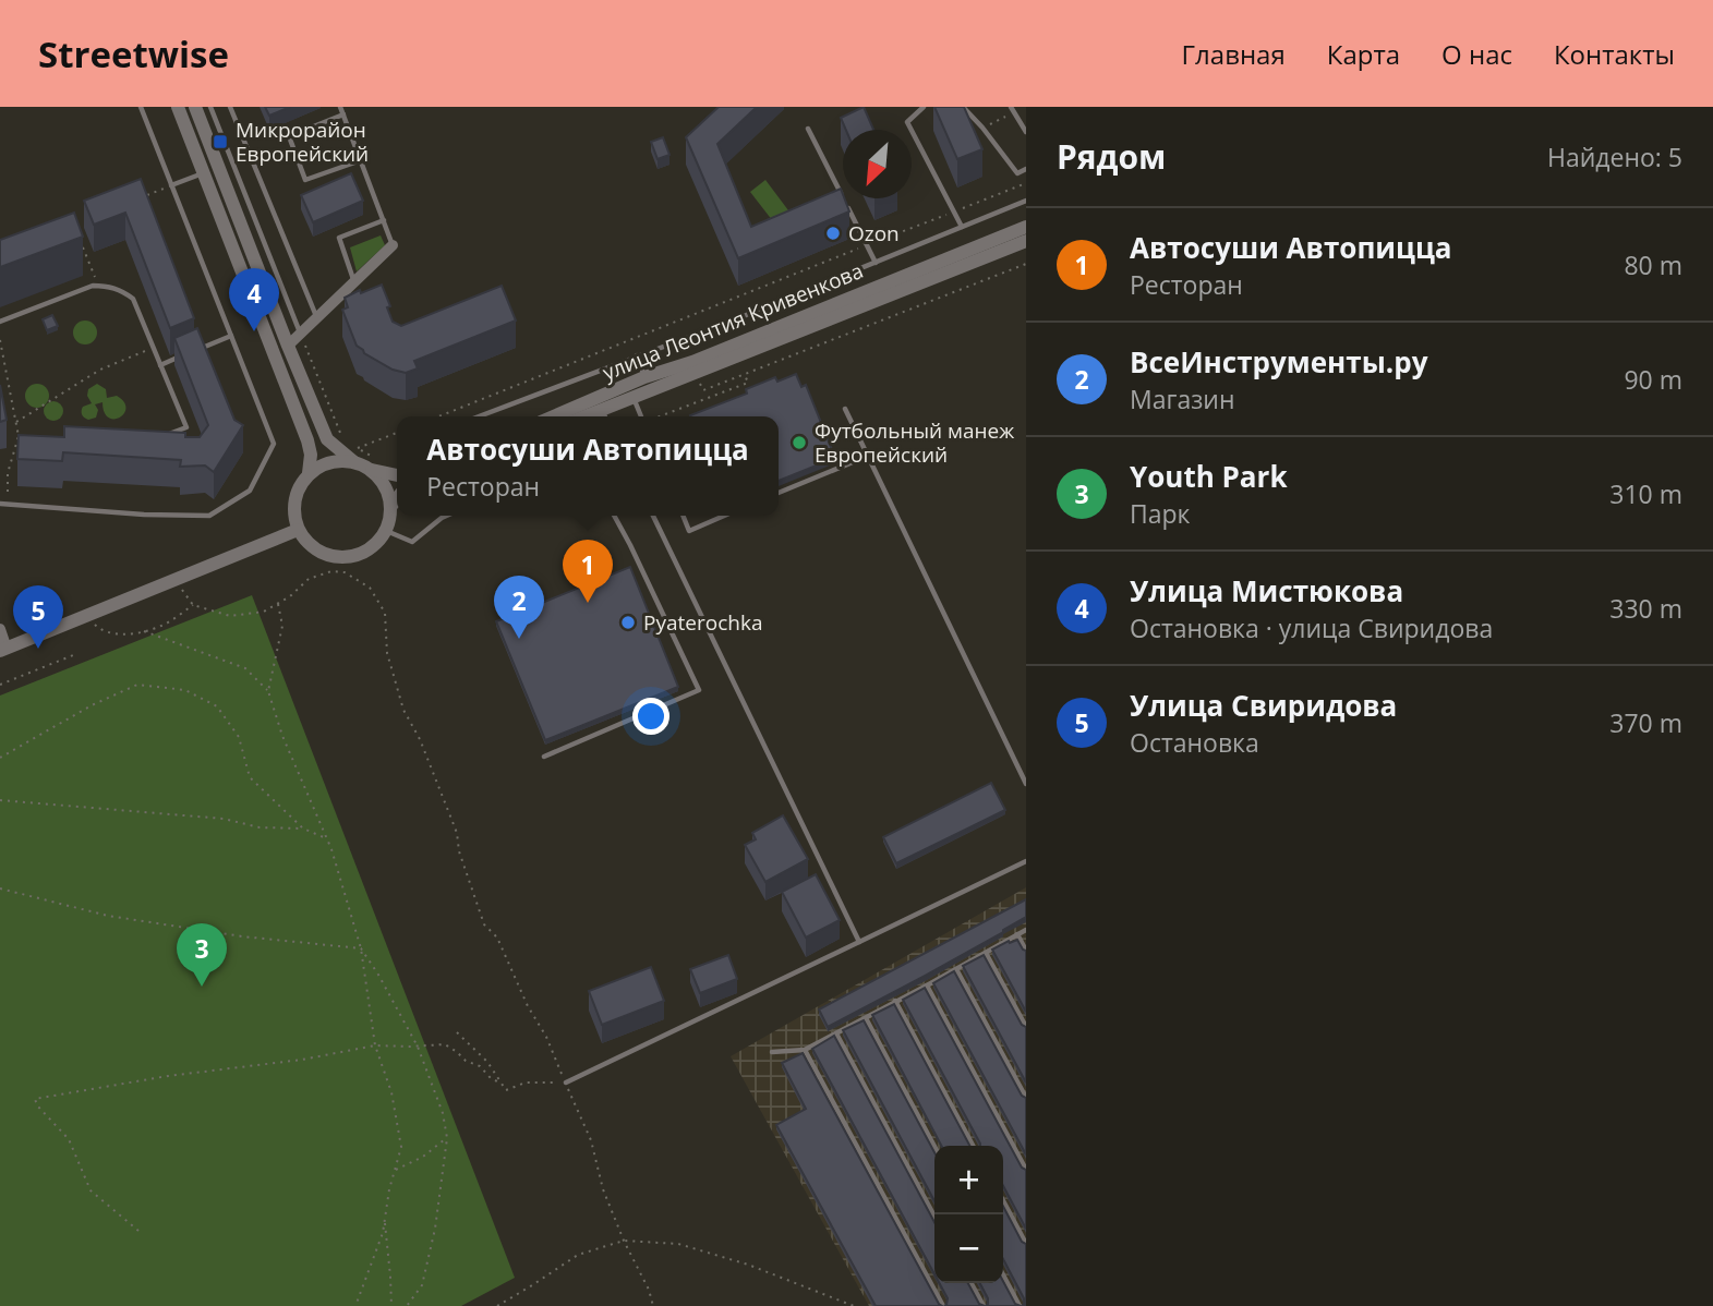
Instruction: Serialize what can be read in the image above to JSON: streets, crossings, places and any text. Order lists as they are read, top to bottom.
{
  "streets": {
    "street": ["улица Леонтия Кривенкова"]
  },
  "places": {
    "transit": ["Микрорайон Европейский"],
    "other": ["Ozon", "Футбольный манеж Европейский", "Pyaterochka"]
  },
  "north": "bottom left",
  "page": {
    "header": "Streetwise",
    "nav": [
      "Главная",
      "Карта",
      "О нас",
      "Контакты"
    ],
    "heading": ["Рядом", "Найдено: 5"],
    "list": [
      {
        "mark": "1",
        "name": "Автосуши Автопицца",
        "note": "Ресторан",
        "value": "80 m"
      },
      {
        "mark": "2",
        "name": "ВсеИнструменты.ру",
        "note": "Магазин",
        "value": "90 m"
      },
      {
        "mark": "3",
        "name": "Youth Park",
        "note": "Парк",
        "value": "310 m"
      },
      {
        "mark": "4",
        "name": "Улица Мистюкова",
        "note": "Остановка · улица Свиридова",
        "value": "330 m"
      },
      {
        "mark": "5",
        "name": "Улица Свиридова",
        "note": "Остановка",
        "value": "370 m"
      }
    ],
    "pins": [
      "4",
      "1",
      "2",
      "5",
      "3"
    ],
    "popup": ["Автосуши Автопицца", "Ресторан"],
    "map_buttons": ["+", "−"]
  }
}
